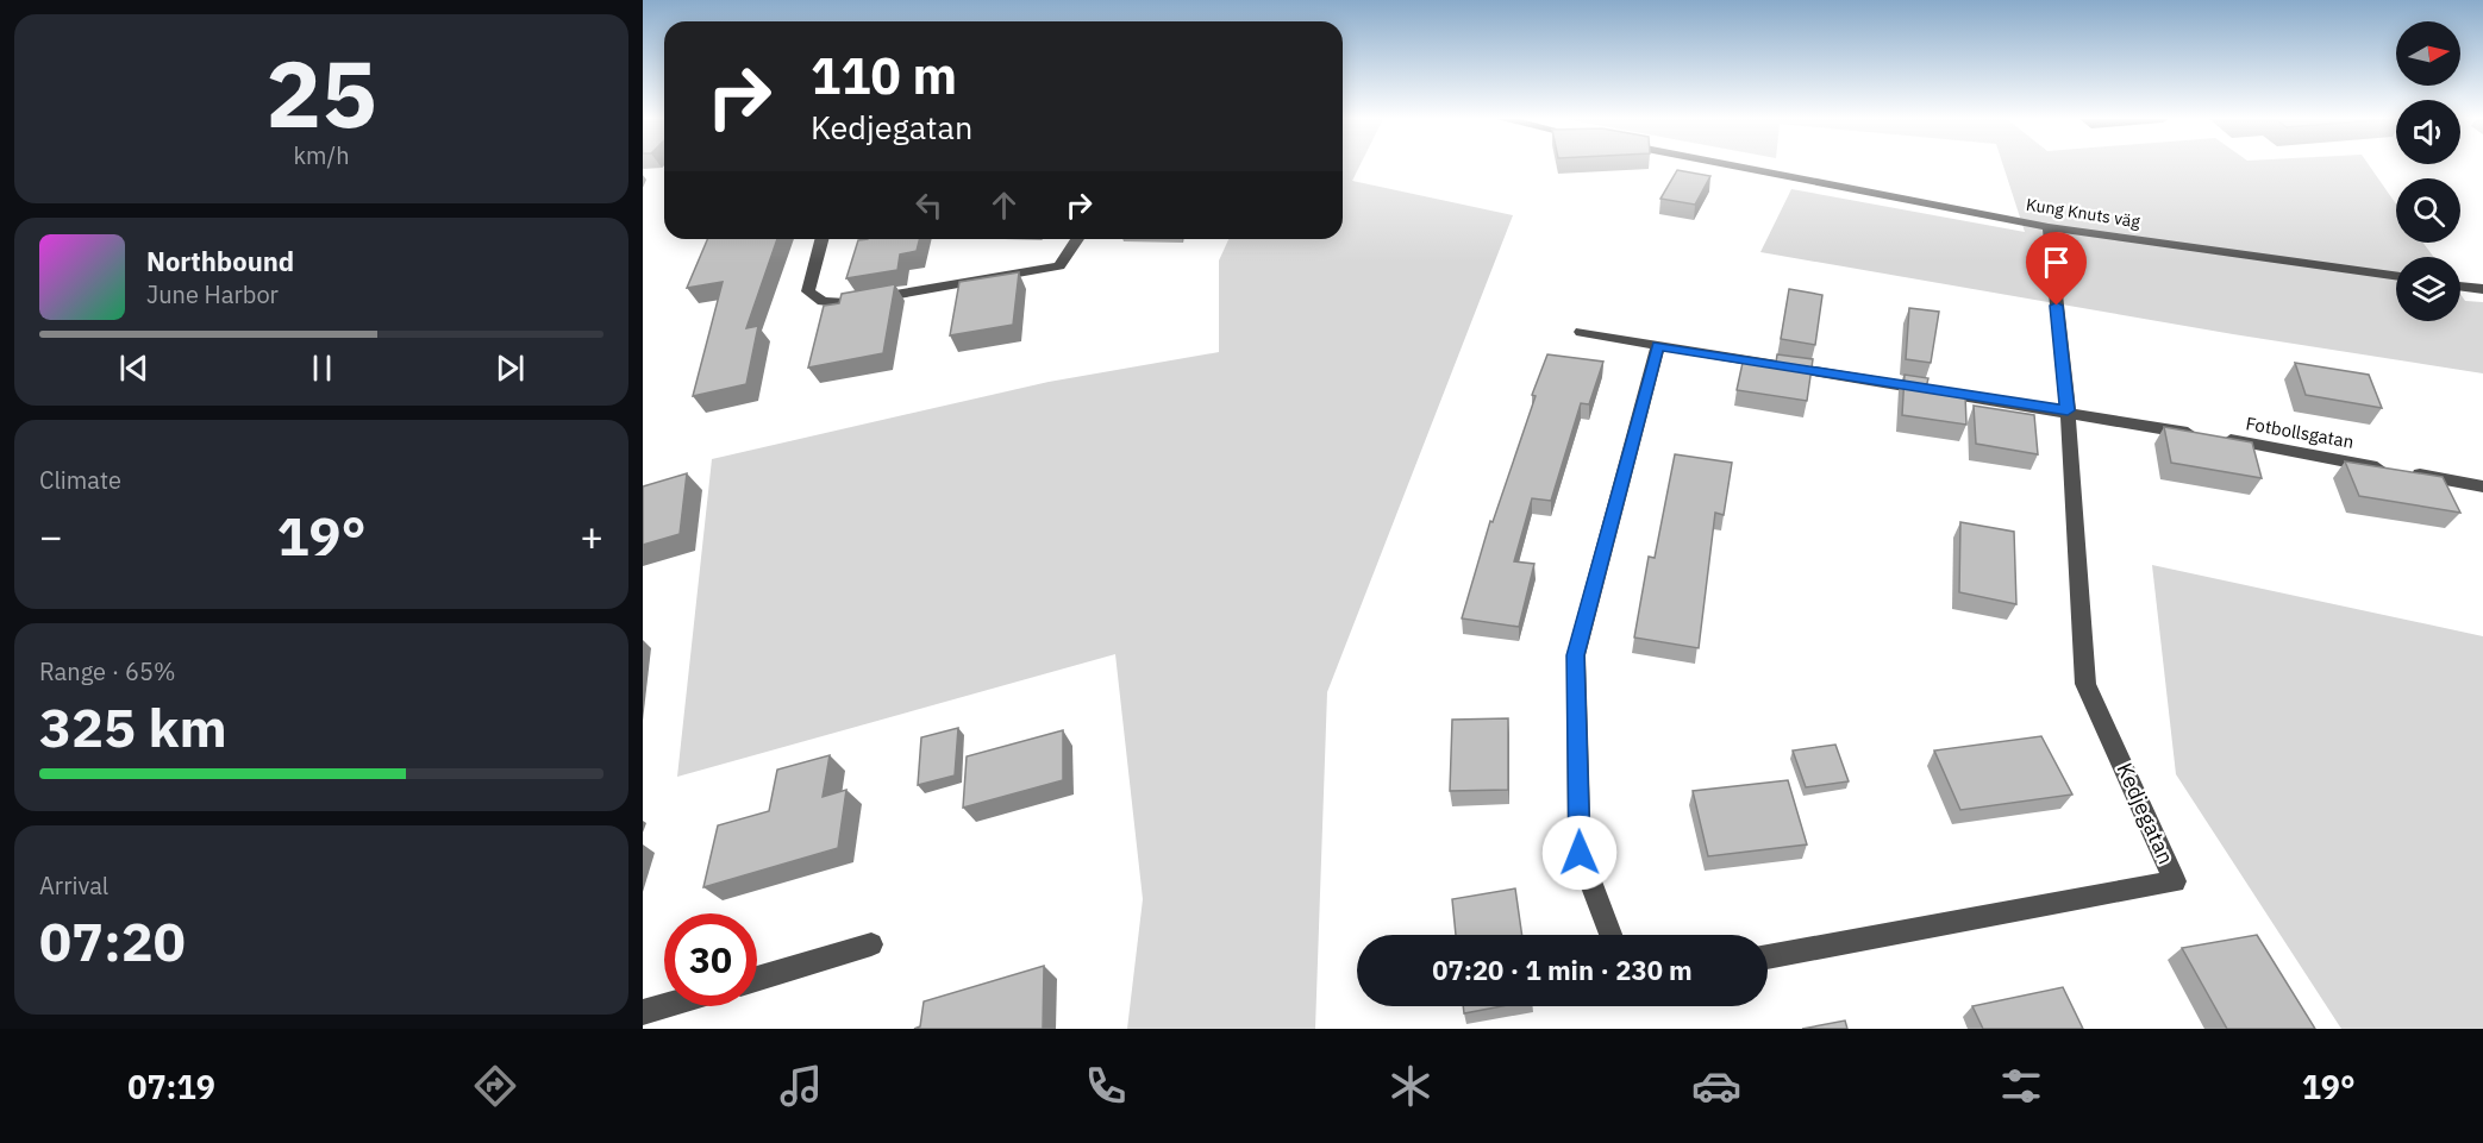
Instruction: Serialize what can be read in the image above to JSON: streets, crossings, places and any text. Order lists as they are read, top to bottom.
{
  "streets": {
    "street": ["Kung Knuts väg", "Fotbollsgatan", "Kedjegatan"]
  },
  "crossings": [
    ["Kung Knuts väg", "Kedjegatan"],
    ["Fotbollsgatan", "Kedjegatan"]
  ],
  "north": "right",
  "page": {
    "tile": [
      ["25", "km/h"],
      "Climate",
      ["Range · 65%", "325 km"],
      ["Arrival", "07:20"]
    ],
    "turn": ["110 m", "Kedjegatan"],
    "song": ["Northbound", "June Harbor"],
    "heat": ["−", "19°", "+"],
    "limit": "30",
    "trip": "07:20 · 1 min · 230 m",
    "tabs": ["07:19", "19°"]
  }
}
